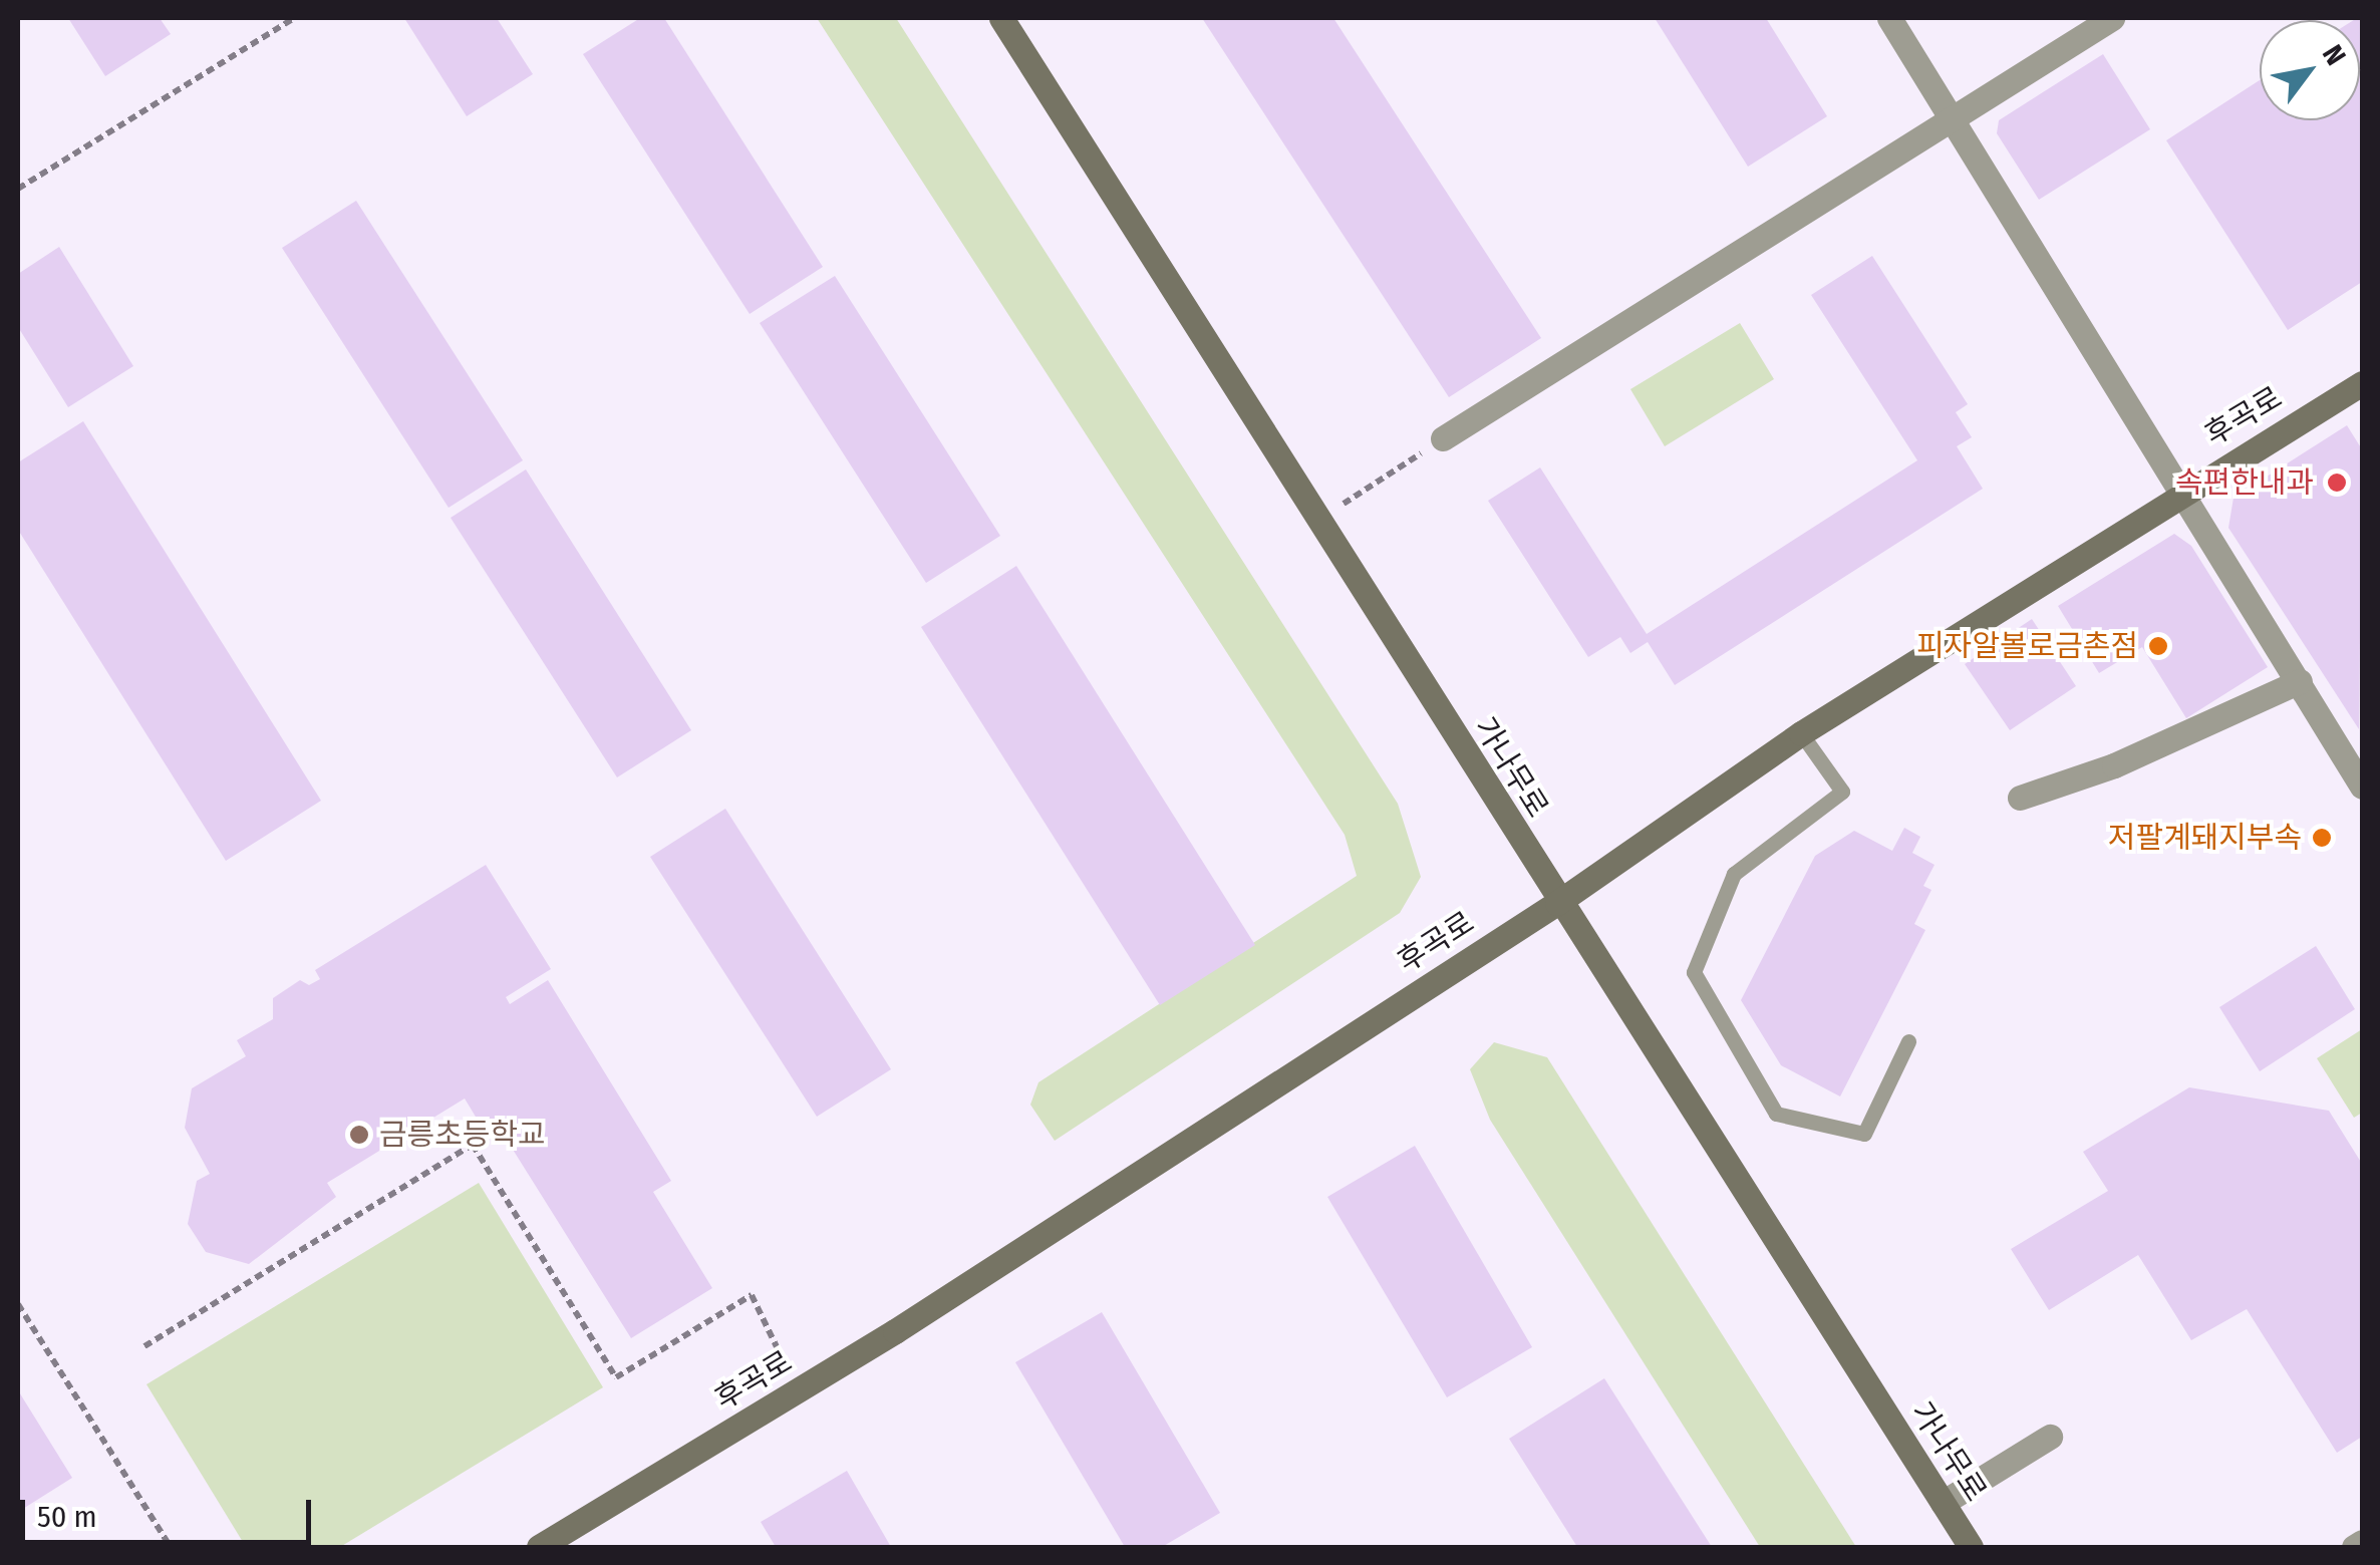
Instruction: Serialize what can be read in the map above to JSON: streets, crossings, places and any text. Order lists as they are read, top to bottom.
{
  "streets": {
    "street": ["후곡로", "가나무로"]
  },
  "crossings": [
    ["후곡로", "가나무로"]
  ],
  "places": [
    "속편한내과",
    "피자알볼로금촌점",
    "저팔계돼지부속",
    "금릉초등학교"
  ],
  "scale_bar": "50 m",
  "north": "top right"
}
